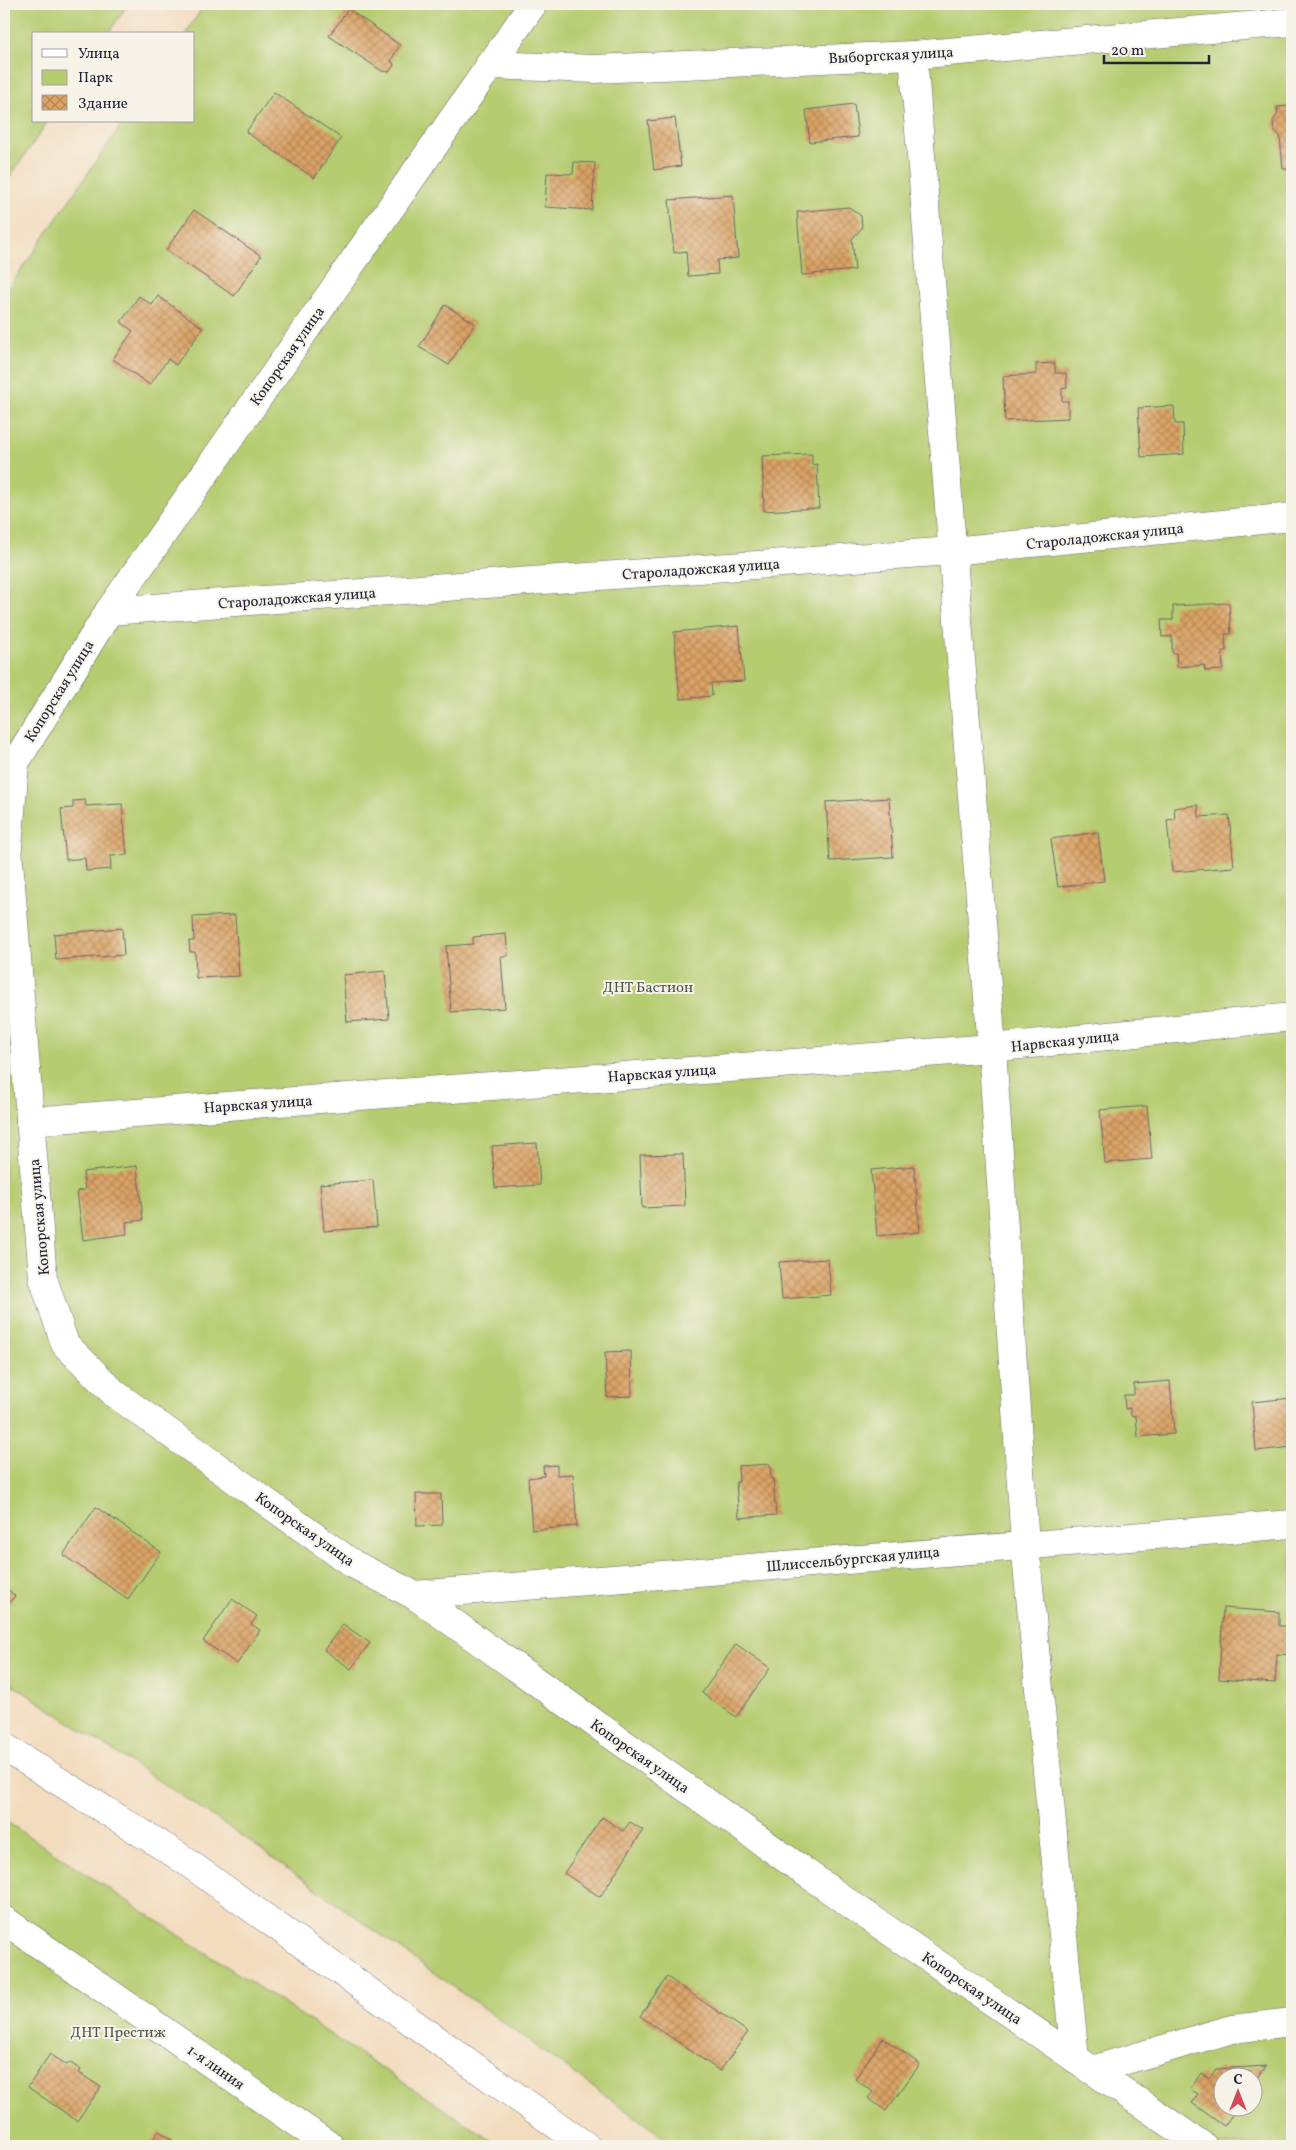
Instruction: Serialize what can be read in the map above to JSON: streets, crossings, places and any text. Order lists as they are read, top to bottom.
{
  "streets": {
    "street": [
      "Выборгская улица",
      "Копорская улица",
      "Староладожская улица",
      "Нарвская улица",
      "Шлиссельбургская улица",
      "1-я линия"
    ]
  },
  "crossings": [
    ["Выборгская улица", "Копорская улица"],
    ["Копорская улица", "Староладожская улица"],
    ["Копорская улица", "Нарвская улица"],
    ["Копорская улица", "Шлиссельбургская улица"]
  ],
  "parks": ["ДНТ Бастион", "ДНТ Престиж"],
  "legend": ["Улица", "Парк", "Здание"],
  "scale_bar": "20 m",
  "north": "top"
}
